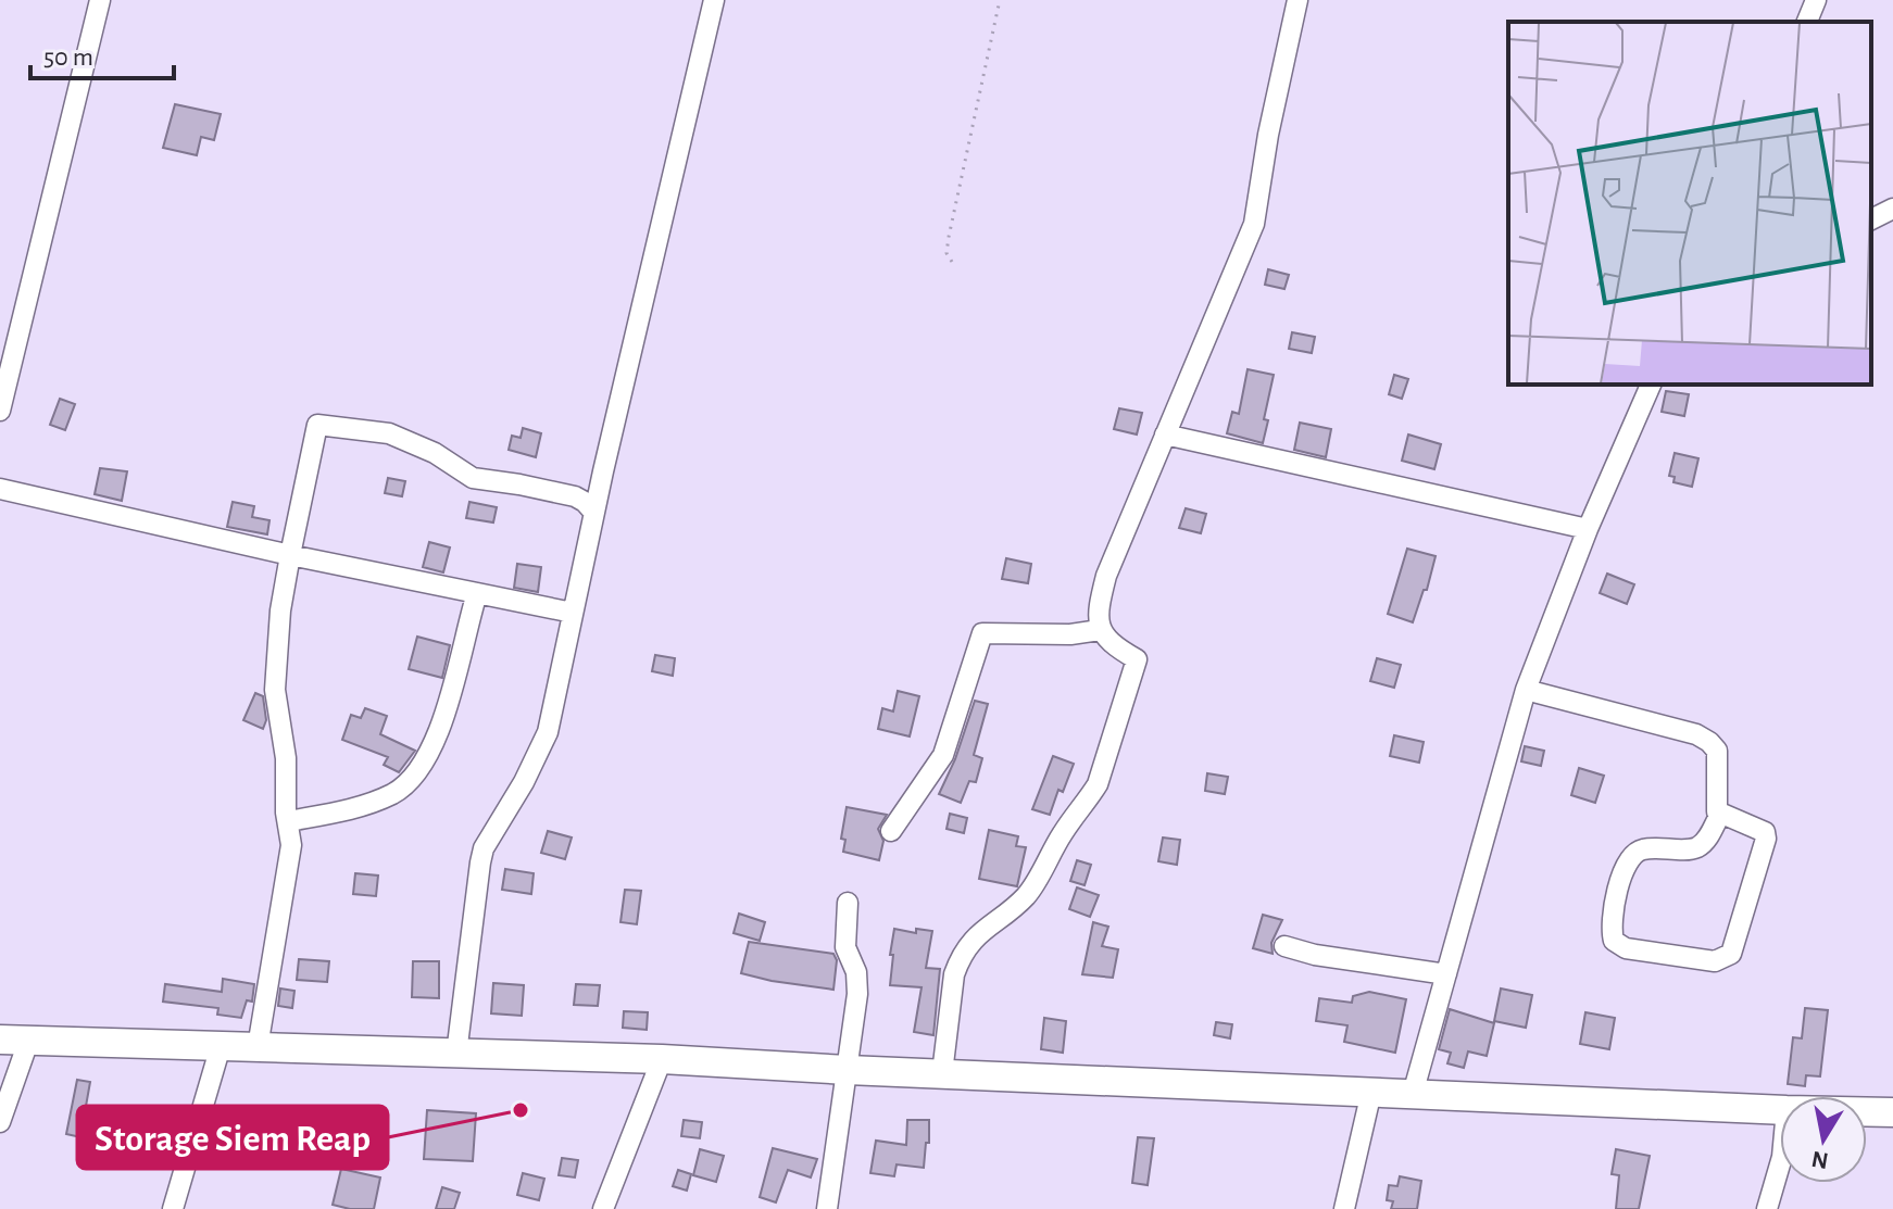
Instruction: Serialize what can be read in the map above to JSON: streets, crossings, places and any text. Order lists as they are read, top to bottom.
{
  "places": ["Storage Siem Reap"],
  "scale_bar": "50 m",
  "north": "bottom"
}
